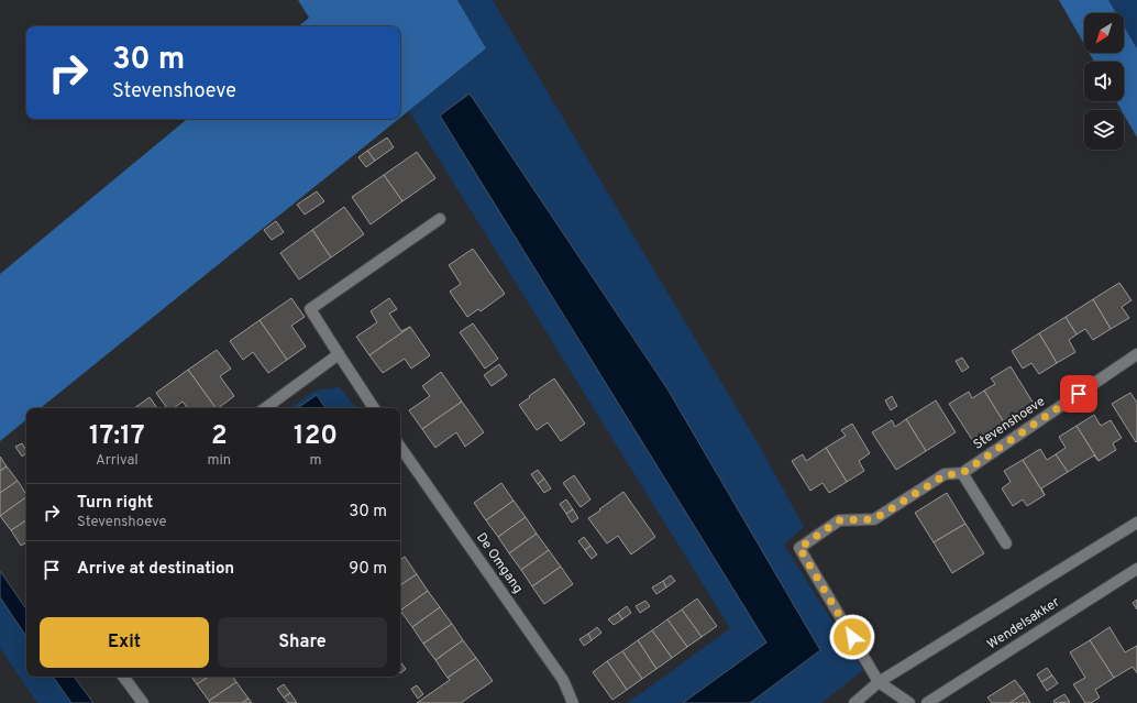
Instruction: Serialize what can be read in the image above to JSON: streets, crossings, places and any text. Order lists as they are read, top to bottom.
{
  "streets": {
    "street": ["Stevenshoeve", "De Omgang", "Wendelsakker"]
  },
  "north": "bottom left",
  "page": {
    "turn": ["30 m", "Stevenshoeve"],
    "eta": [
      "17:17",
      "Arrival",
      "2",
      "min",
      "120",
      "m"
    ],
    "list": [
      {
        "name": "Turn right",
        "note": "Stevenshoeve",
        "value": "30 m"
      },
      {
        "name": "Arrive at destination",
        "value": "90 m"
      }
    ],
    "buttons": ["Exit", "Share"]
  }
}
